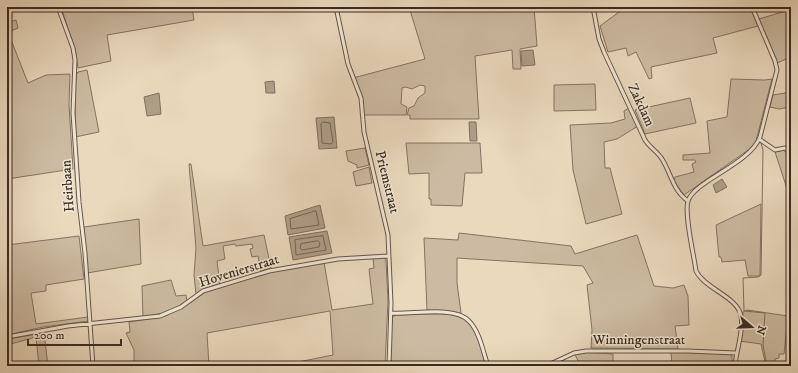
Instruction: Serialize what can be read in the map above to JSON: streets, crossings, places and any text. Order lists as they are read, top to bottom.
{
  "streets": {
    "street": [
      "Zakdam",
      "Priemstraat",
      "Heirbaan",
      "Hovenierstraat",
      "Winningenstraat"
    ]
  },
  "crossings": [
    ["Priemstraat", "Hovenierstraat"],
    ["Heirbaan", "Hovenierstraat"]
  ],
  "scale_bar": "200 m",
  "north": "right"
}
